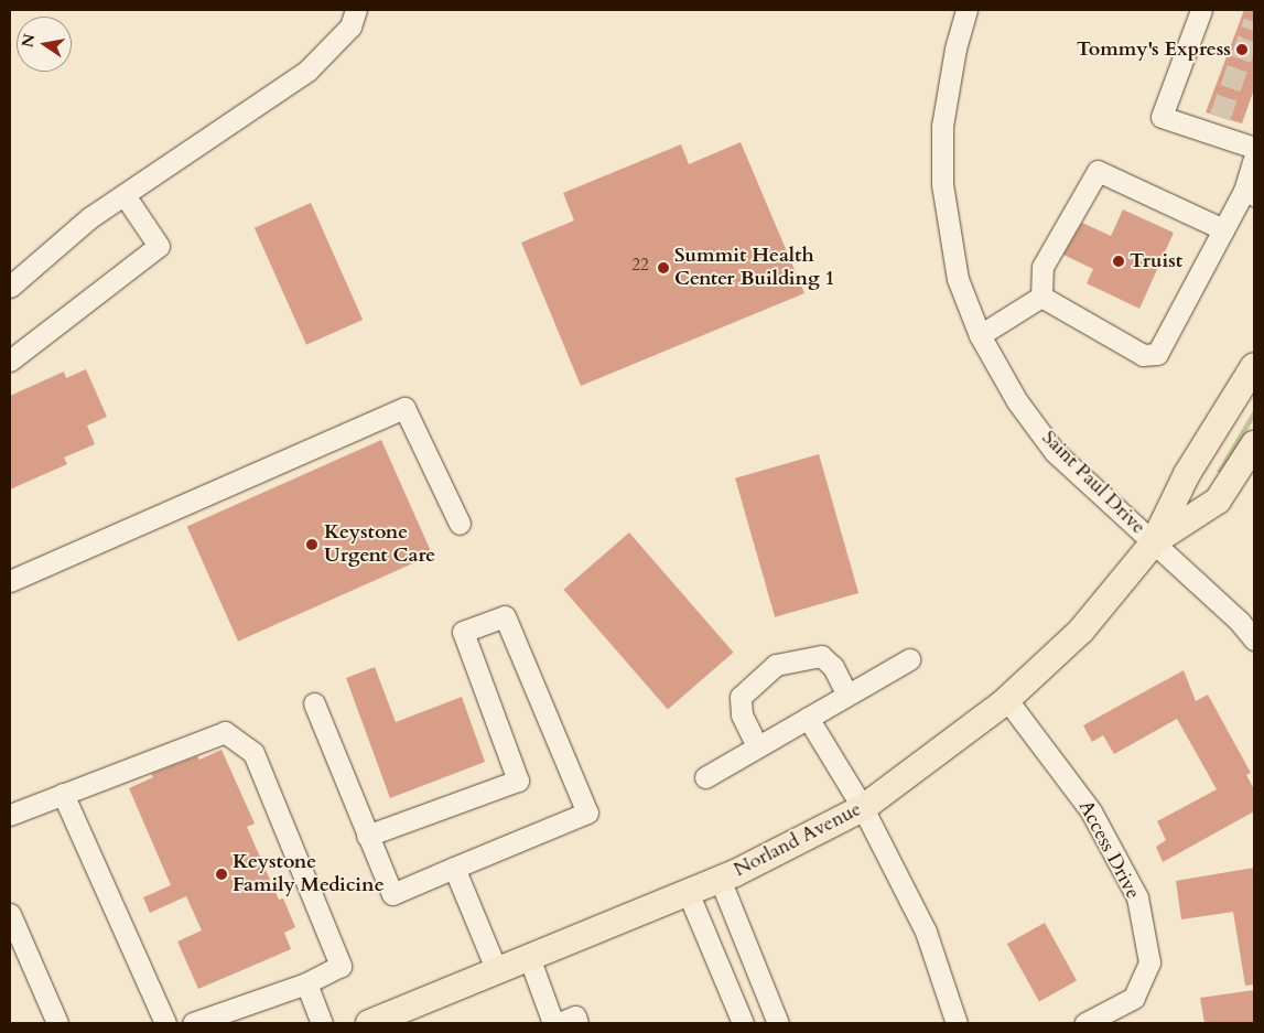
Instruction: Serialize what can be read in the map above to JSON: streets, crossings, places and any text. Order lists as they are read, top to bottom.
{
  "streets": {
    "main road": ["Norland Avenue"],
    "street": ["Saint Paul Drive", "Access Drive"]
  },
  "crossings": [
    ["Saint Paul Drive", "Norland Avenue"],
    ["Norland Avenue", "Access Drive"]
  ],
  "places": [
    "Tommy's Express",
    "Truist",
    "Summit Health Center Building 1",
    "Keystone Urgent Care",
    "Keystone Family Medicine"
  ],
  "house_numbers": ["22"],
  "north": "left"
}
